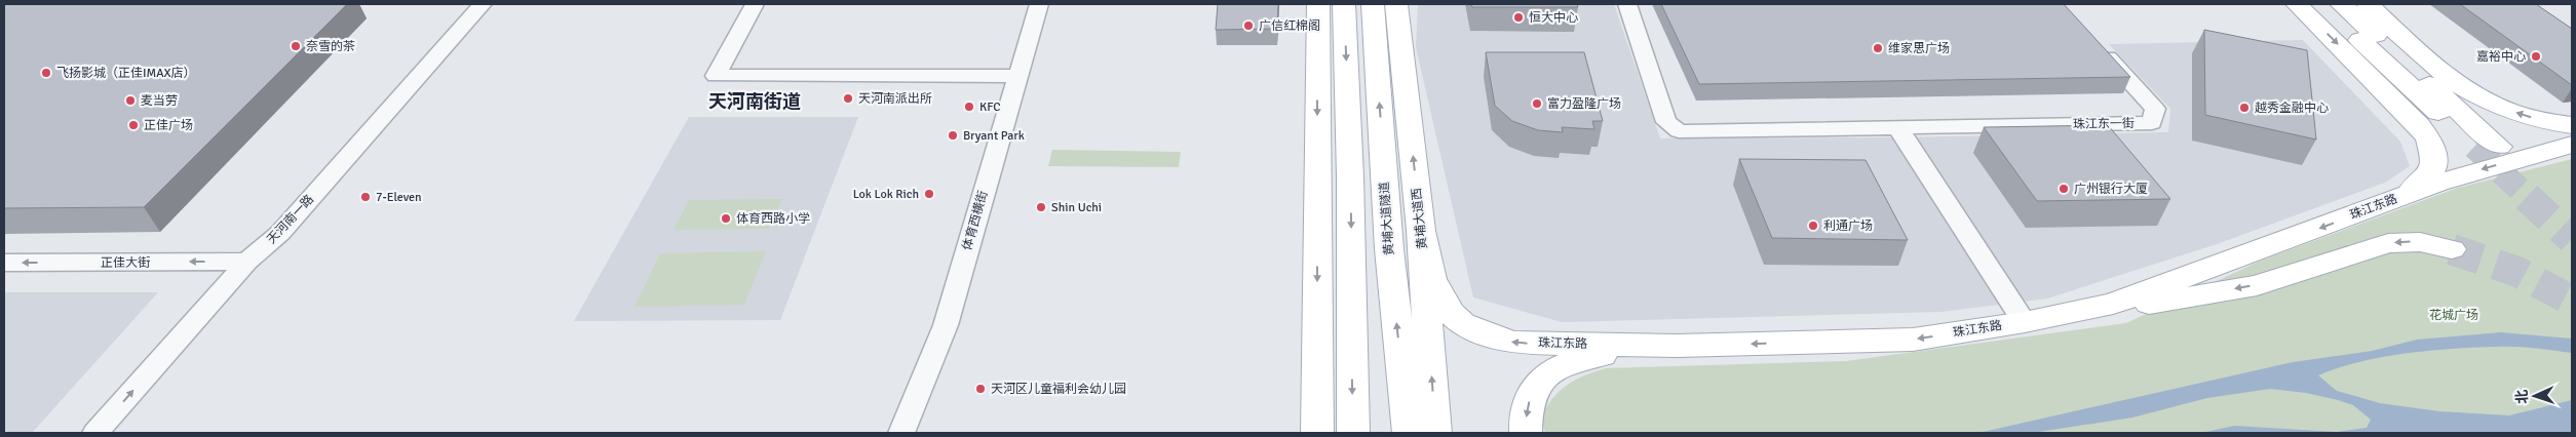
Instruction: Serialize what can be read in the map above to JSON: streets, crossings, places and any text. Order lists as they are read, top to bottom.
{
  "streets": {
    "main road": ["珠江东路", "黄埔大道隧道", "黄埔大道西"],
    "street": [
      "珠江东一街",
      "天河南一路",
      "体育西横街",
      "正佳大街"
    ]
  },
  "crossings": [
    ["珠江东路", "黄埔大道西"],
    ["天河南一路", "正佳大街"]
  ],
  "one_way": ["天河南一路", "正佳大街"],
  "districts": ["天河南街道"],
  "parks": ["花城广场"],
  "places": [
    "恒大中心",
    "广信红棉阁",
    "奈雪的茶",
    "维家思广场",
    "嘉裕中心",
    "飞扬影城（正佳IMAX店）",
    "天河南派出所",
    "麦当劳",
    "富力盈隆广场",
    "KFC",
    "越秀金融中心",
    "正佳广场",
    "Bryant Park",
    "广州银行大厦",
    "Lok Lok Rich",
    "7-Eleven",
    "Shin Uchi",
    "体育西路小学",
    "利通广场",
    "天河区儿童福利会幼儿园"
  ],
  "north": "left"
}
